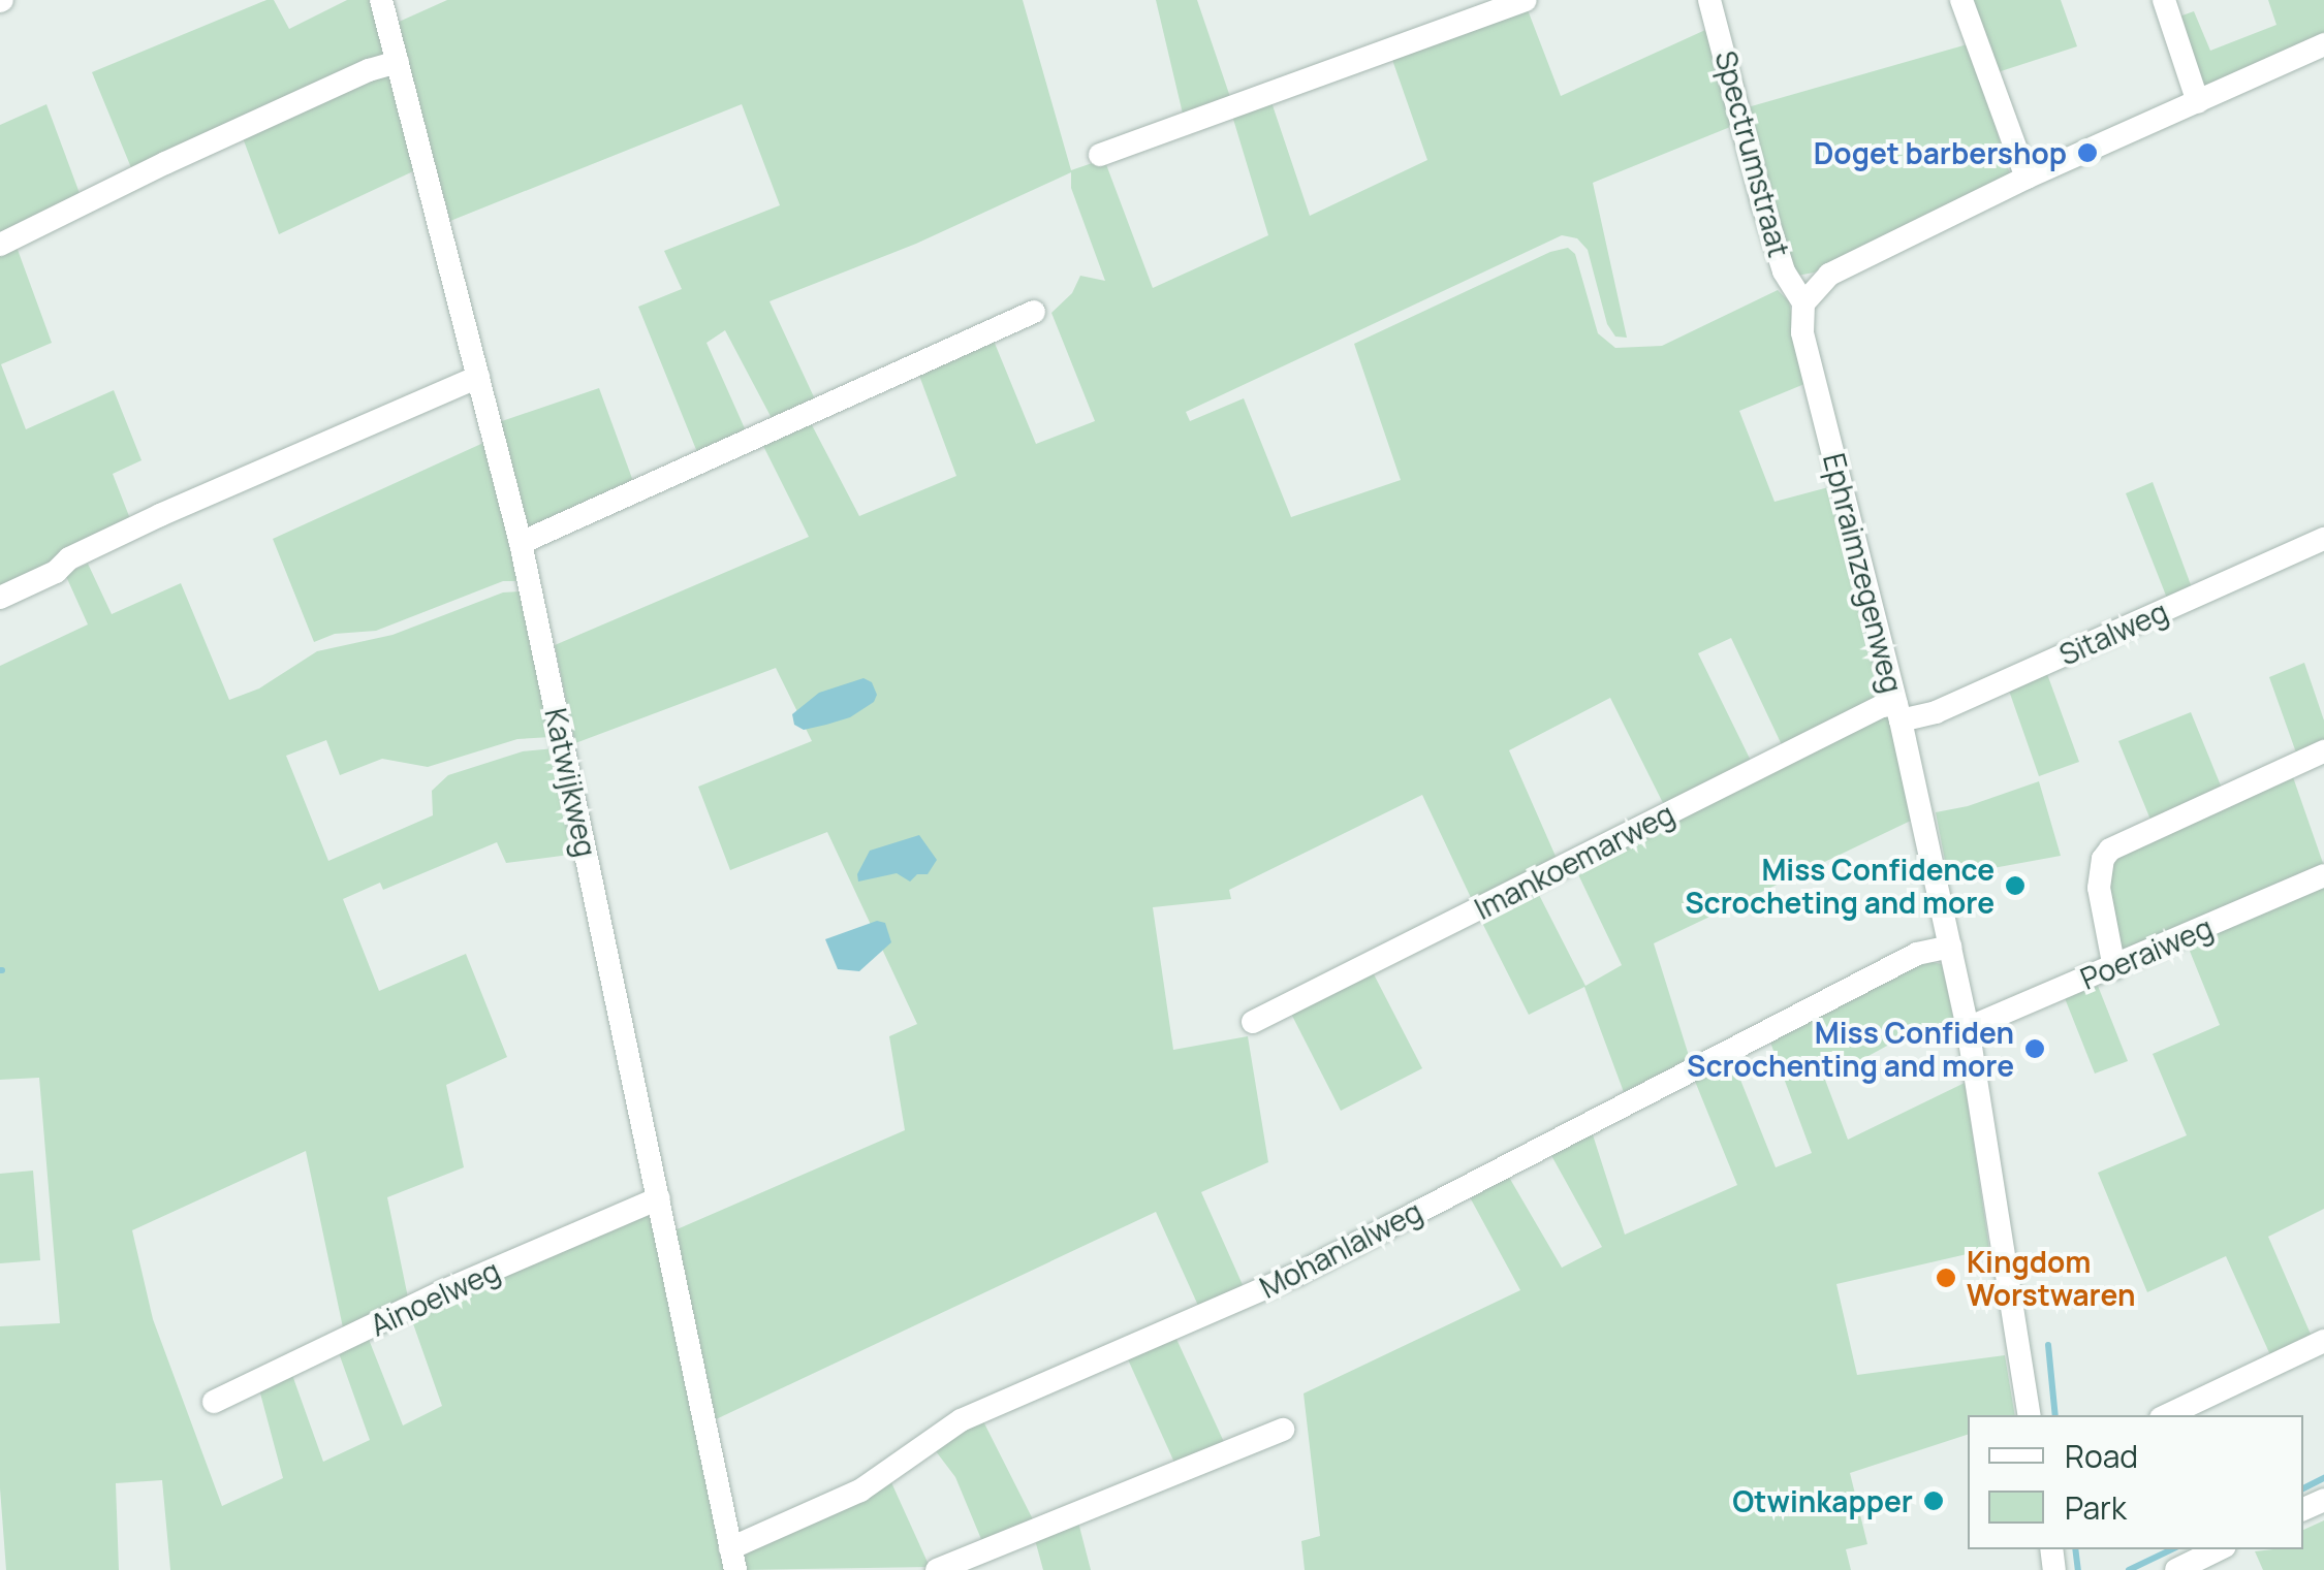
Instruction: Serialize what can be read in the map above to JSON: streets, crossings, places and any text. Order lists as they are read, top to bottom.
{
  "streets": {
    "street": [
      "Spectrumstraat",
      "Ephraimzegenweg",
      "Sitalweg",
      "Katwijkweg",
      "Imankoemarweg",
      "Poeraiweg",
      "Mohanlalweg",
      "Ainoelweg"
    ]
  },
  "crossings": [
    ["Spectrumstraat", "Ephraimzegenweg"],
    ["Ephraimzegenweg", "Sitalweg"],
    ["Ephraimzegenweg", "Imankoemarweg"],
    ["Ephraimzegenweg", "Poeraiweg"],
    ["Ephraimzegenweg", "Mohanlalweg"],
    ["Sitalweg", "Imankoemarweg"],
    ["Katwijkweg", "Mohanlalweg"],
    ["Katwijkweg", "Ainoelweg"]
  ],
  "places": [
    "Doget barbershop",
    "Miss Confidence Scrocheting and more",
    "Miss Confiden Scrochenting and more",
    "Kingdom Worstwaren",
    "Otwinkapper"
  ],
  "legend": ["Road", "Park"]
}
